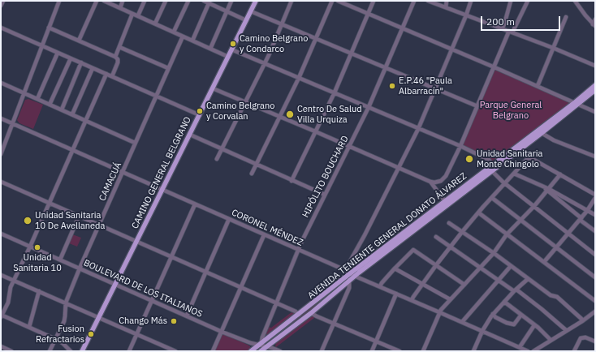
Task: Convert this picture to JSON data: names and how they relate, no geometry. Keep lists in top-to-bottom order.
{
  "streets": {
    "main road": ["CAMINO GENERAL BELGRANO", "AVENIDA TENIENTE GENERAL DONATO ÁLVAREZ"],
    "street": [
      "HIPÓLITO BOUCHARD",
      "CAMACUÁ",
      "CORONEL MÉNDEZ",
      "BOULEVARD DE LOS ITALIANOS"
    ]
  },
  "crossings": [
    ["CAMINO GENERAL BELGRANO", "CORONEL MÉNDEZ"],
    ["CAMINO GENERAL BELGRANO", "BOULEVARD DE LOS ITALIANOS"],
    ["HIPÓLITO BOUCHARD", "CORONEL MÉNDEZ"],
    ["HIPÓLITO BOUCHARD", "AVENIDA TENIENTE GENERAL DONATO ÁLVAREZ"],
    ["HIPÓLITO BOUCHARD", "BOULEVARD DE LOS ITALIANOS"],
    ["CAMACUÁ", "CORONEL MÉNDEZ"],
    ["CAMACUÁ", "BOULEVARD DE LOS ITALIANOS"],
    ["CORONEL MÉNDEZ", "AVENIDA TENIENTE GENERAL DONATO ÁLVAREZ"],
    ["AVENIDA TENIENTE GENERAL DONATO ÁLVAREZ", "BOULEVARD DE LOS ITALIANOS"]
  ],
  "parks": ["Parque General Belgrano"],
  "places": [
    "Camino Belgrano y Condarco",
    "E.P.46 \"Paula Albarracín\"",
    "Camino Belgrano y Corvalan",
    "Centro De Salud Villa Urquiza",
    "Unidad Sanitaria Monte Chingolo",
    "Unidad Sanitaria 10 De Avellaneda",
    "Unidad Sanitaria 10",
    "Chango Más",
    "Fusion Refractarios"
  ],
  "scale_bar": "200 m"
}
